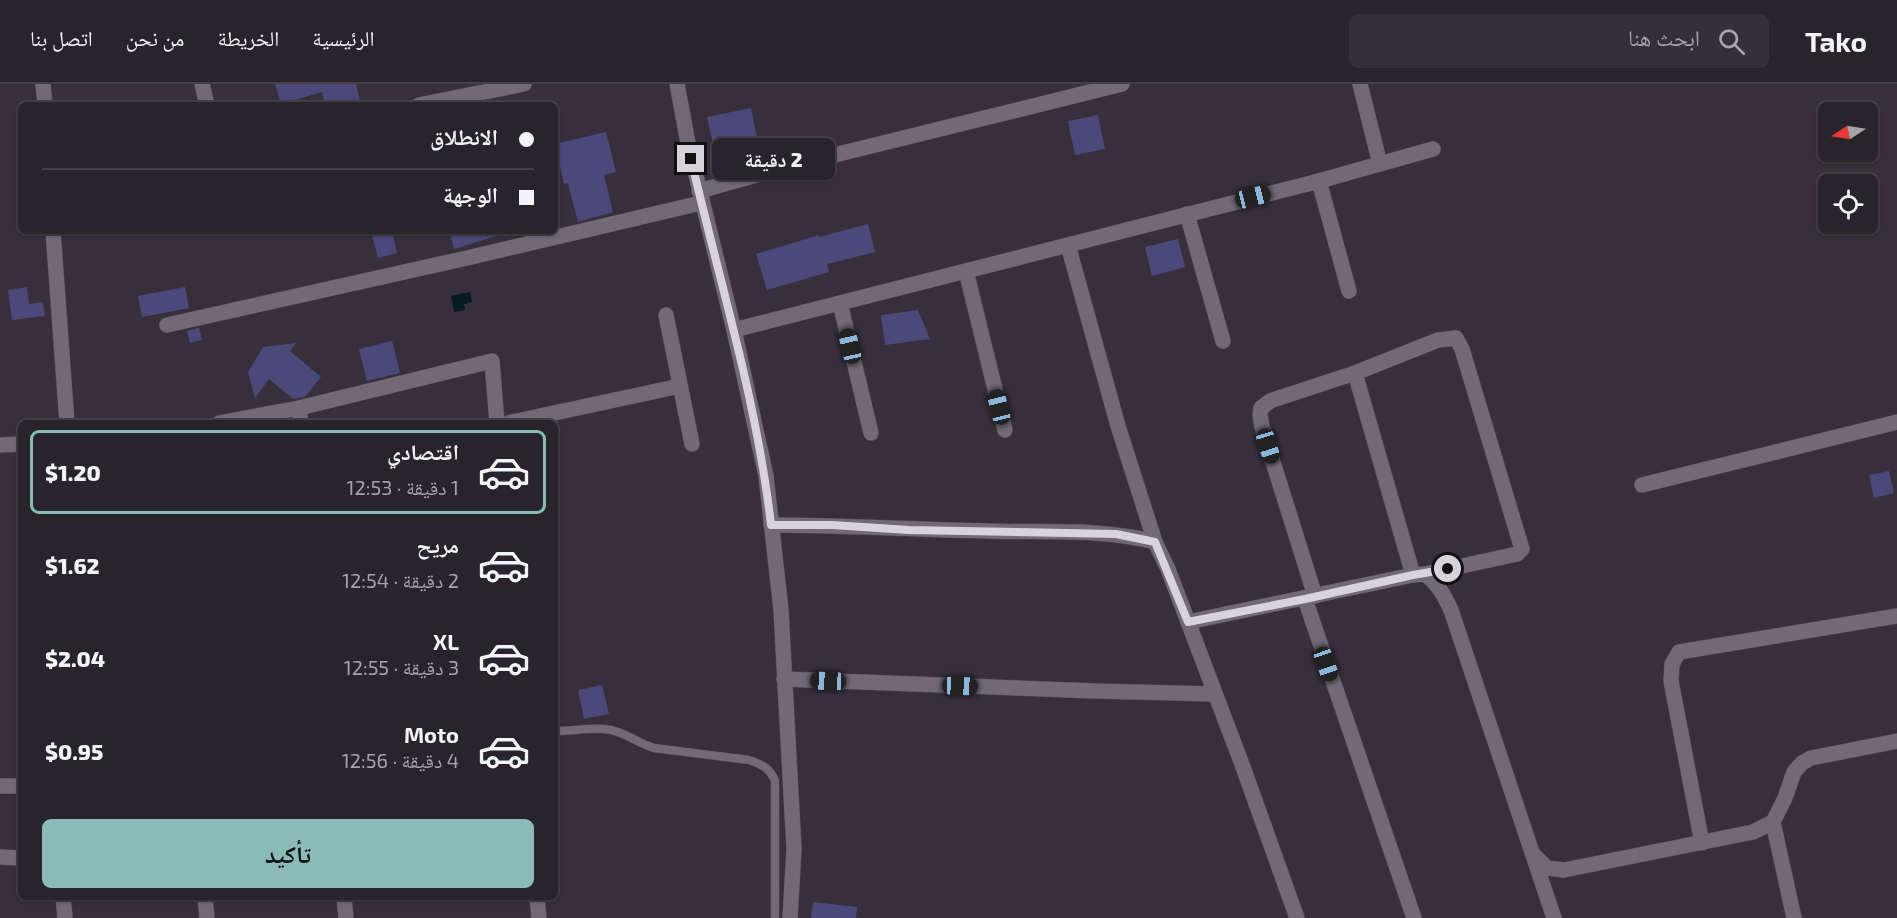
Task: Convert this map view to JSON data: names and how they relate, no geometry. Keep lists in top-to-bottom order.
{
  "north": "left",
  "page": {
    "header": "Tako",
    "search": "ابحث هنا",
    "nav": [
      "الرئيسية",
      "الخريطة",
      "من نحن",
      "اتصل بنا"
    ],
    "banner": ["الانطلاق", "الوجهة"],
    "bubble": "2 دقيقة",
    "list": [
      {
        "name": "اقتصادي",
        "note": "1 دقيقة · 12:53",
        "value": "$1.20"
      },
      {
        "name": "مريح",
        "note": "2 دقيقة · 12:54",
        "value": "$1.62"
      },
      {
        "name": "XL",
        "note": "3 دقيقة · 12:55",
        "value": "$2.04"
      },
      {
        "name": "Moto",
        "note": "4 دقيقة · 12:56",
        "value": "$0.95"
      }
    ],
    "buttons": "تأكيد"
  }
}
